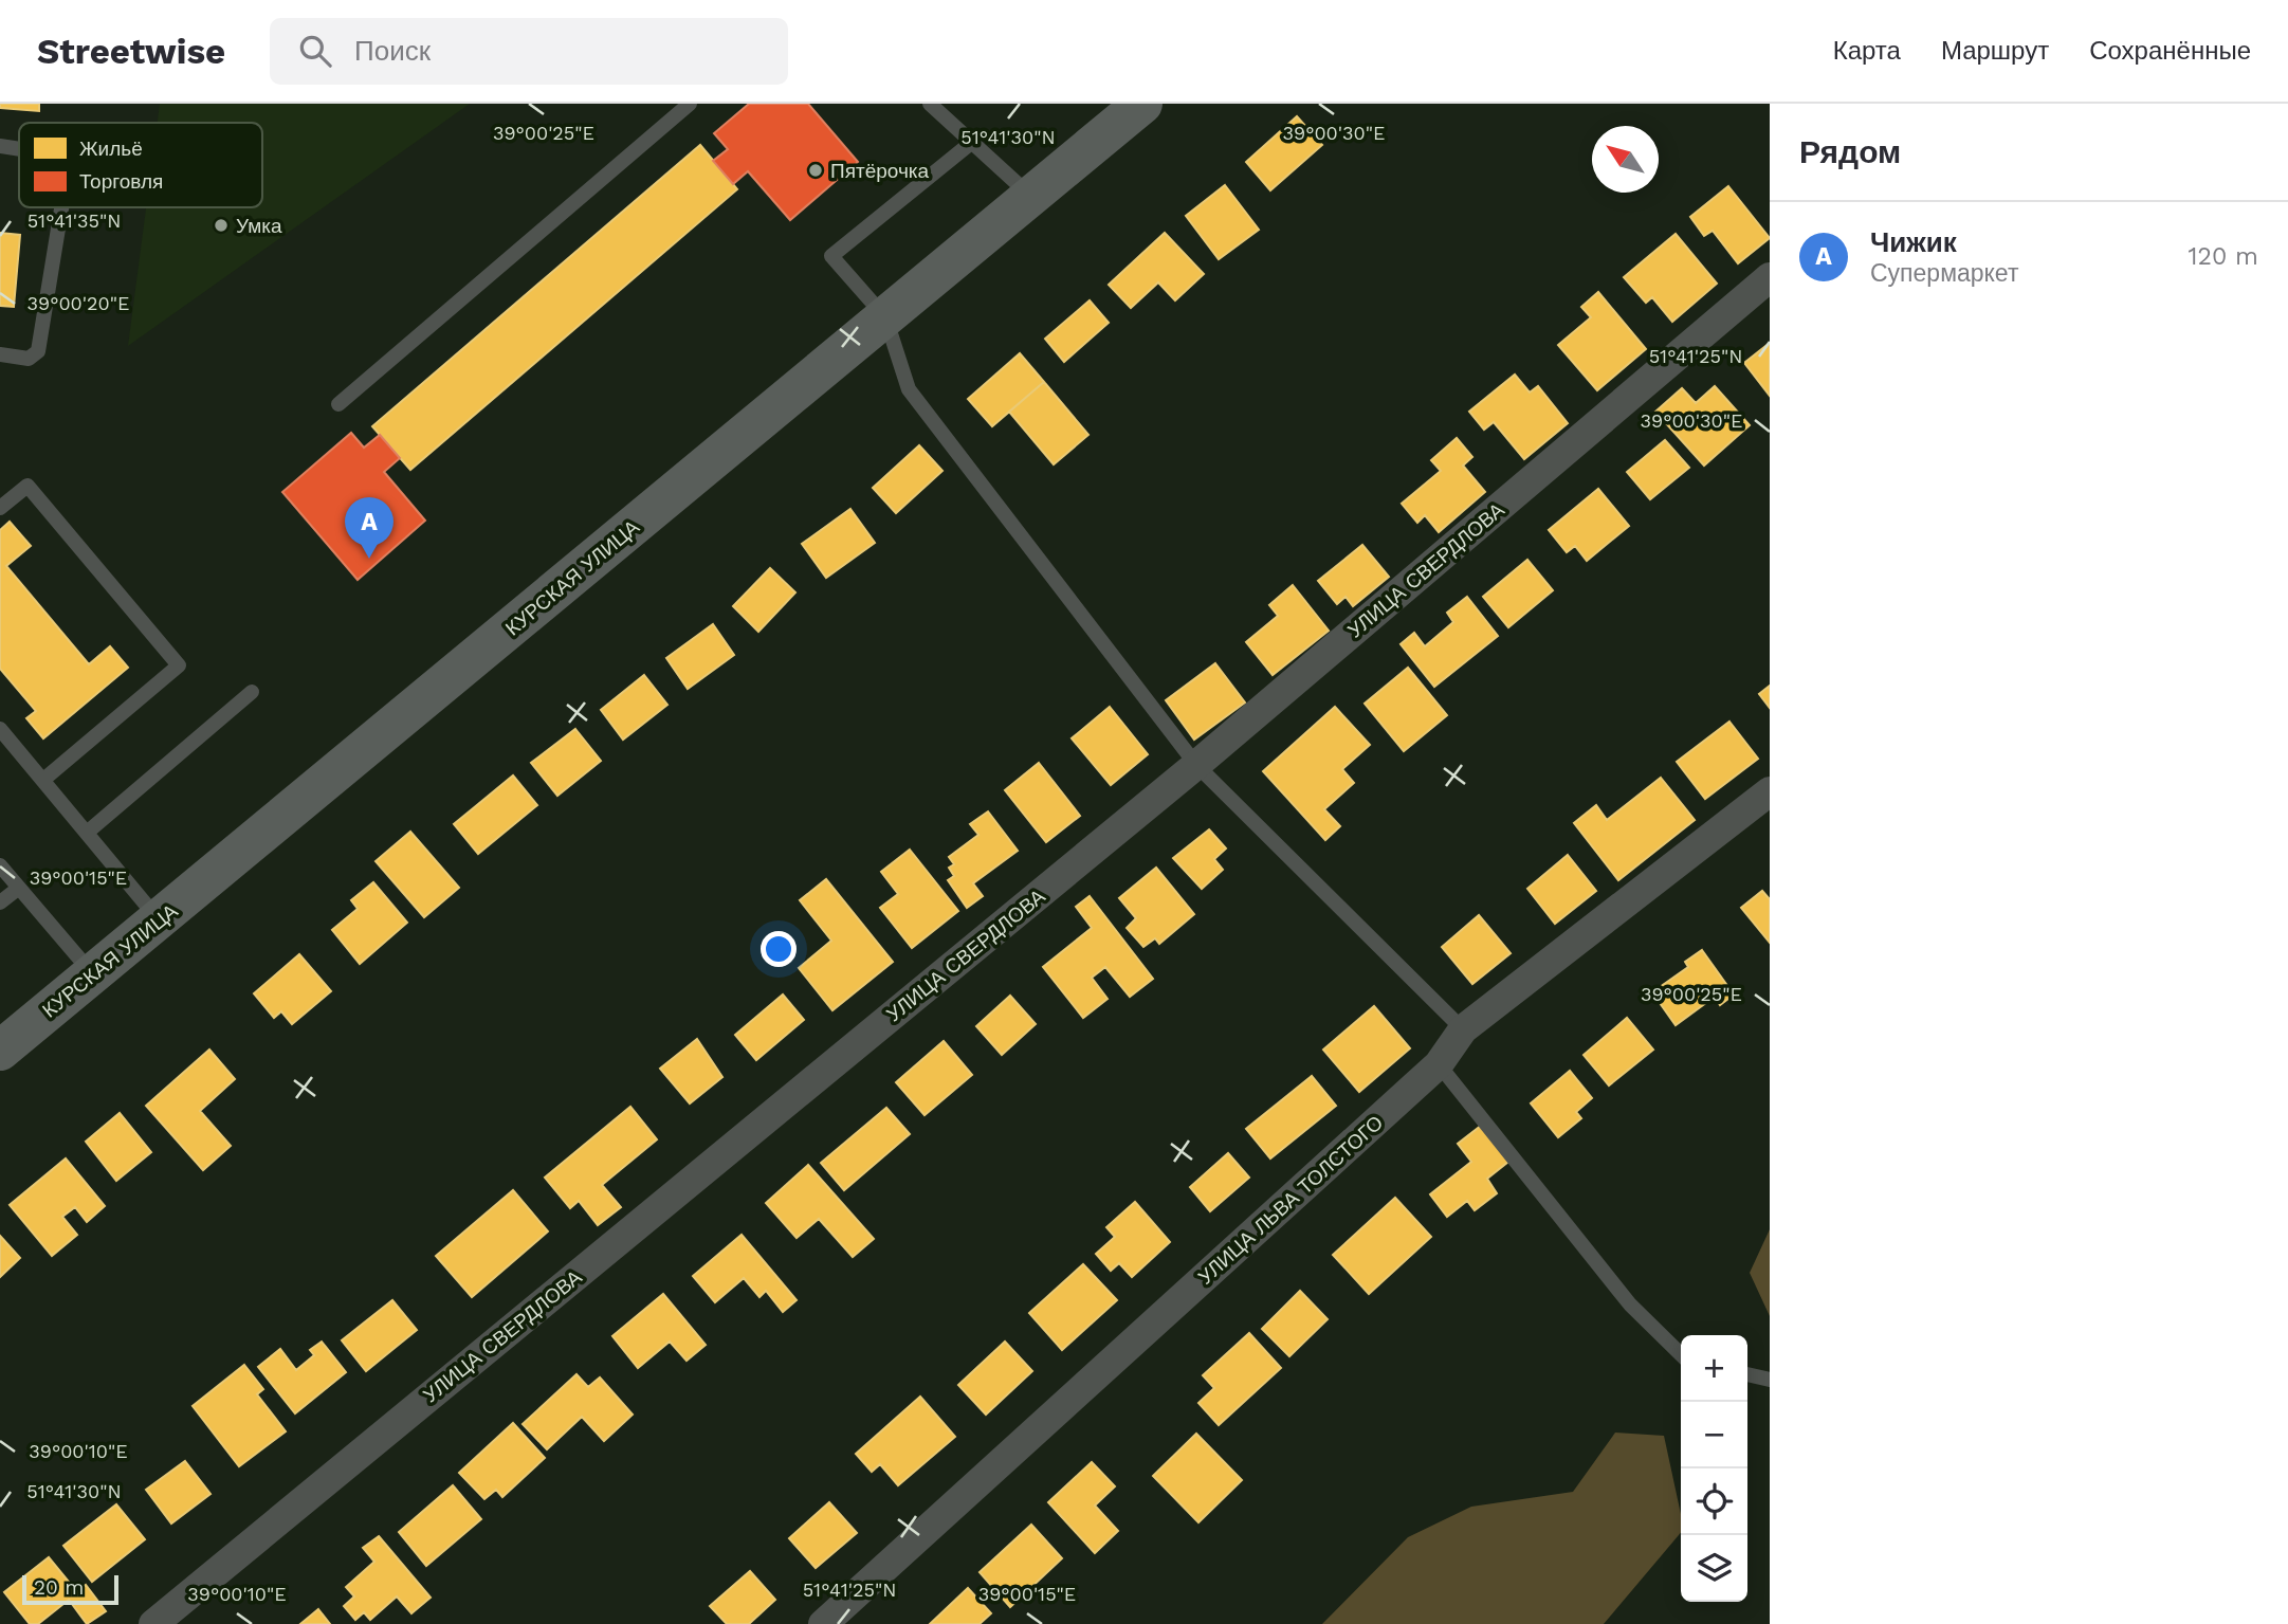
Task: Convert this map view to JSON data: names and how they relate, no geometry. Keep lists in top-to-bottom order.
{
  "streets": {
    "street": ["УЛИЦА СВЕРДЛОВА", "КУРСКАЯ УЛИЦА", "УЛИЦА ЛЬВА ТОЛСТОГО"]
  },
  "places": ["Пятёрочка", "Умка"],
  "legend": ["Жильё", "Торговля"],
  "scale_bar": "20 m",
  "north": "top left",
  "page": {
    "header": "Streetwise",
    "search": "Поиск",
    "nav": ["Карта", "Маршрут", "Сохранённые"],
    "heading": "Рядом",
    "list": [
      {
        "mark": "A",
        "name": "Чижик",
        "note": "Супермаркет",
        "value": "120 m"
      }
    ],
    "pins": "A",
    "map_buttons": ["+", "−"],
    "scale": "20 m"
  },
  "coordinates": [
    "39°00'25\"E",
    "39°00'30\"E",
    "51°41'30\"N",
    "51°41'35\"N",
    "39°00'20\"E",
    "51°41'25\"N",
    "39°00'15\"E",
    "39°00'10\"E"
  ]
}
